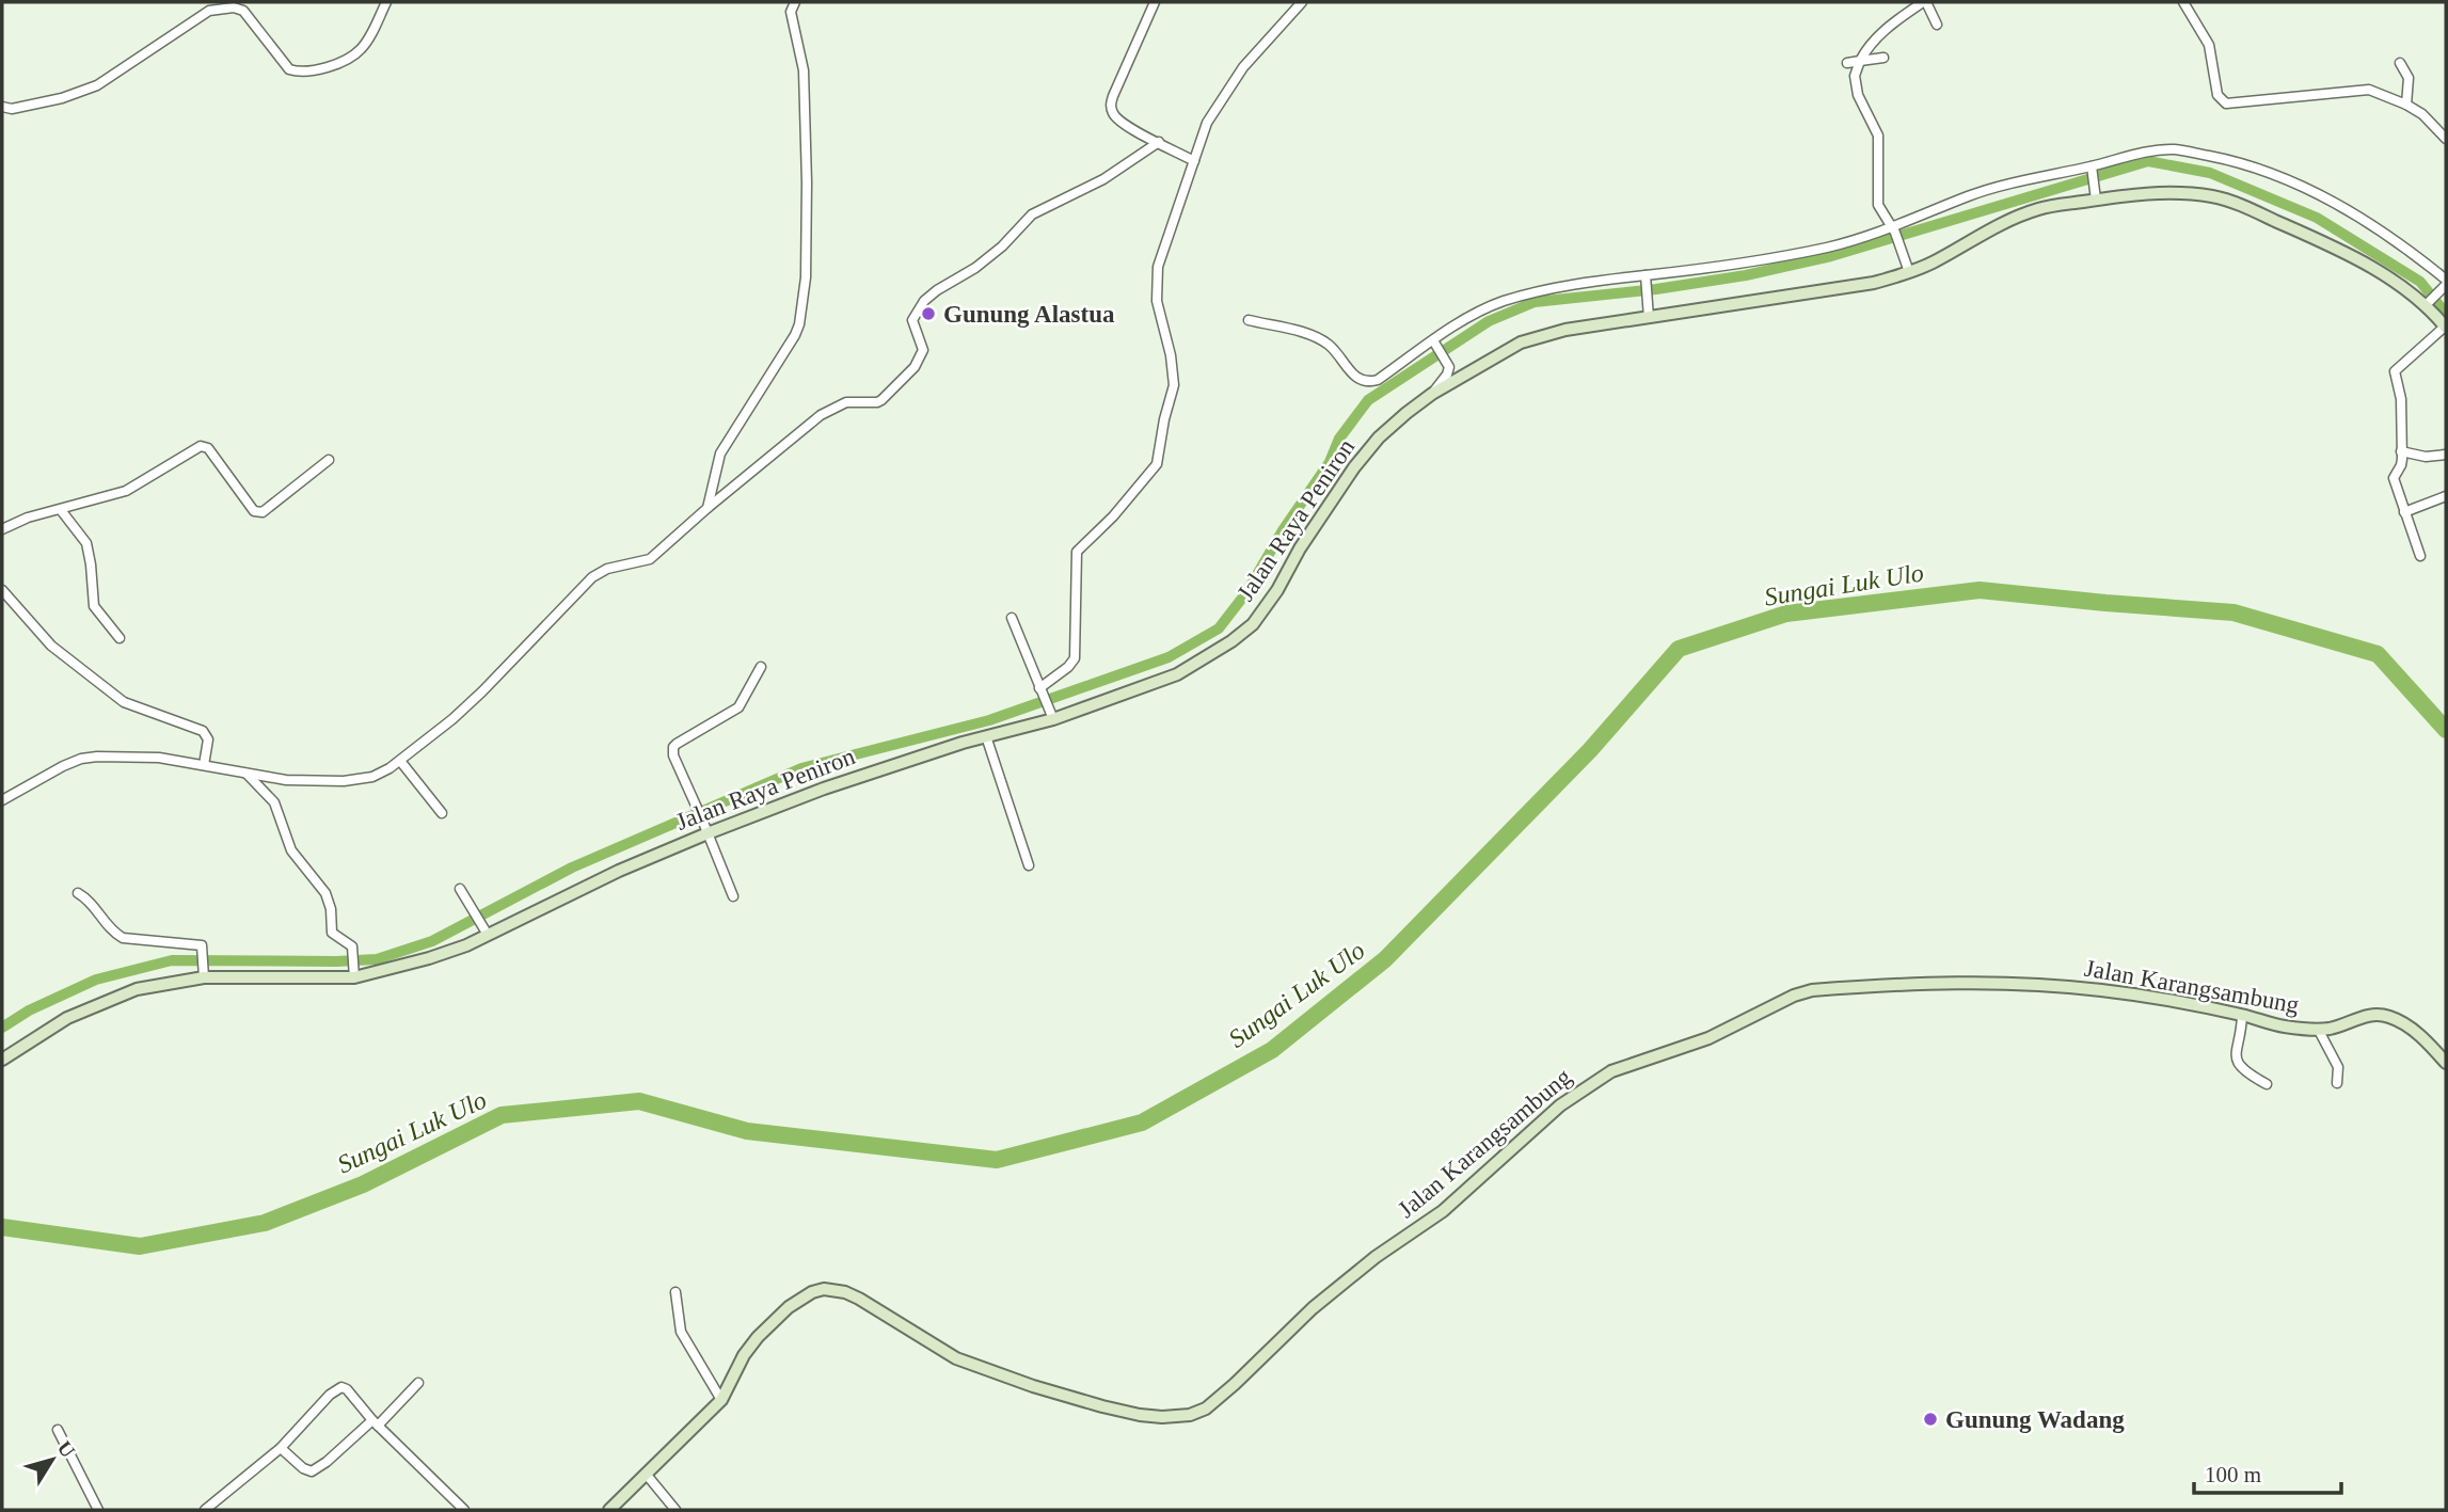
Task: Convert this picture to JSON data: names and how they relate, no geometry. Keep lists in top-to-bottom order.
{
  "streets": {
    "main road": ["Jalan Raya Peniron", "Jalan Karangsambung"]
  },
  "water": ["Sungai Luk Ulo"],
  "places": ["Gunung Alastua", "Gunung Wadang"],
  "scale_bar": "100 m",
  "north": "top right"
}
